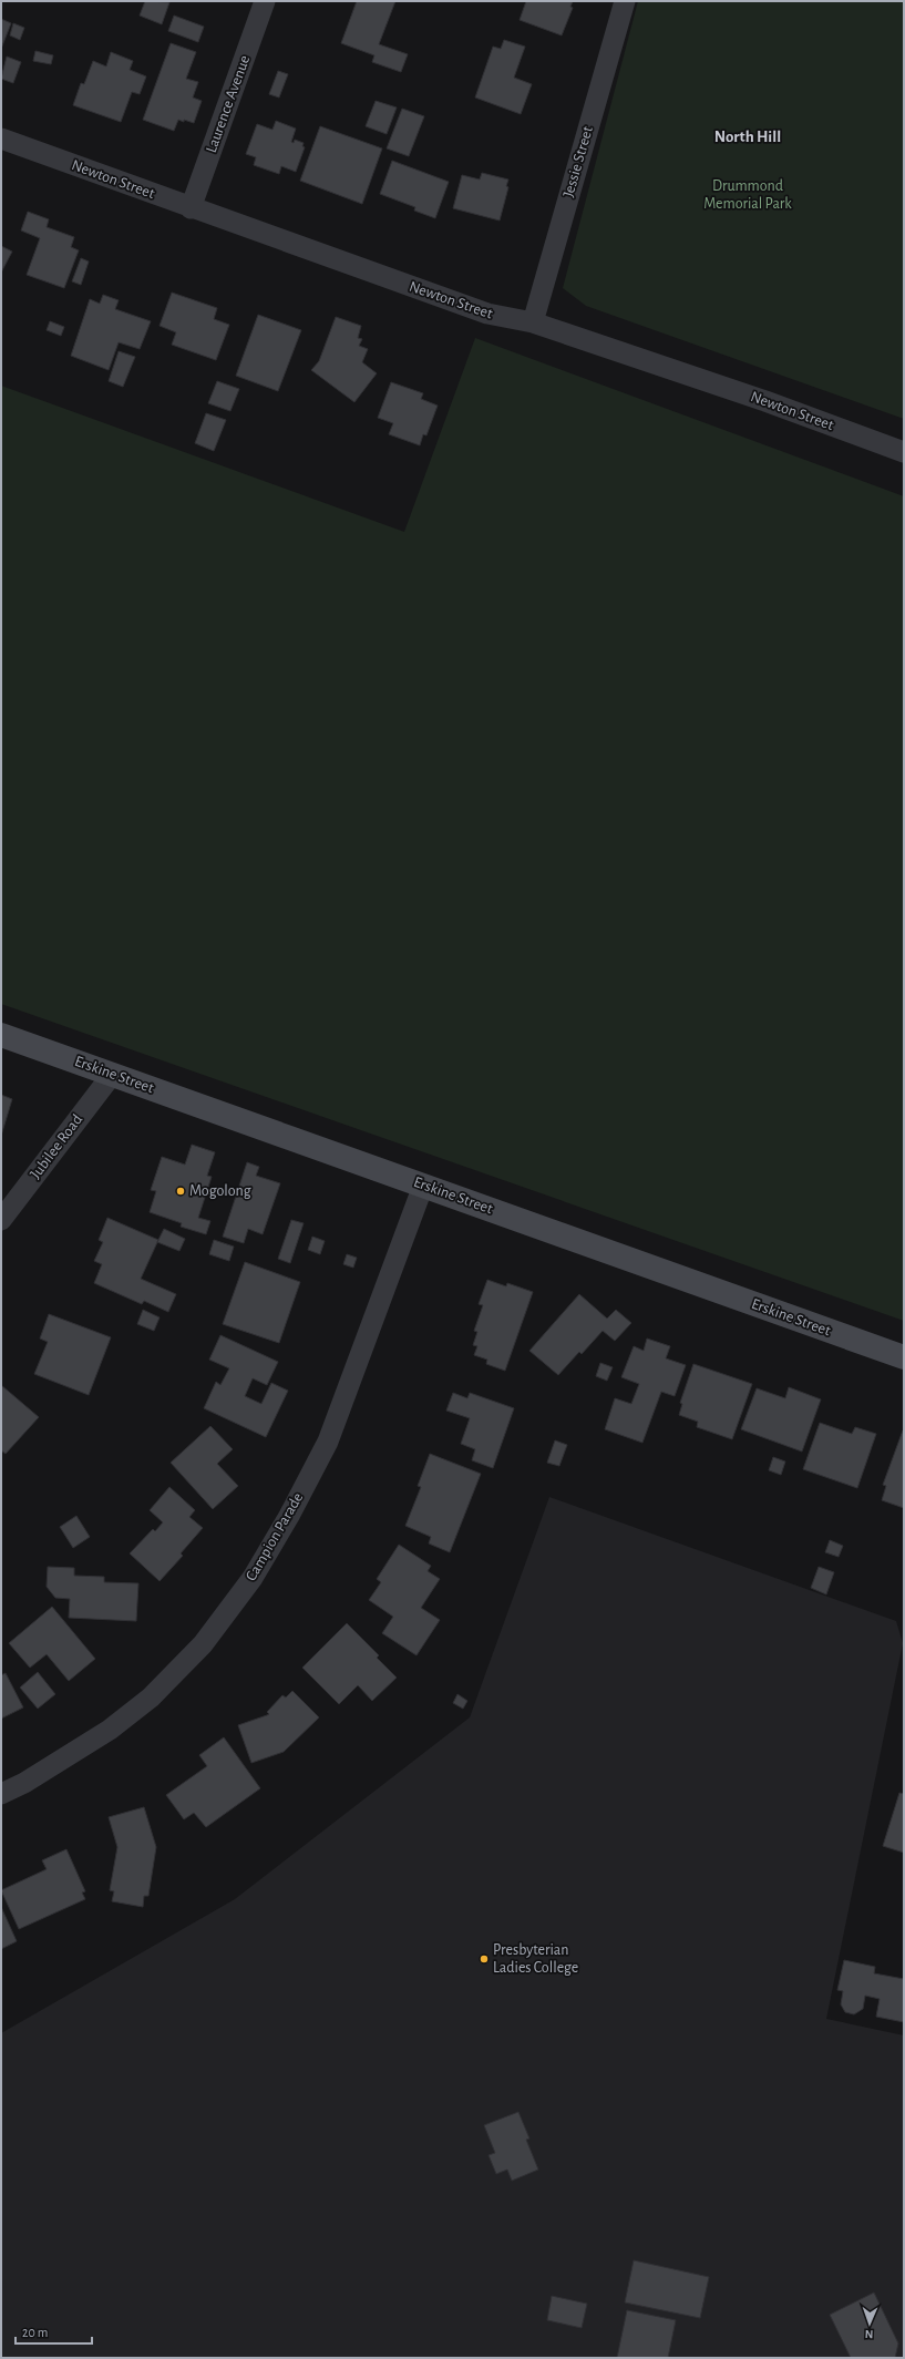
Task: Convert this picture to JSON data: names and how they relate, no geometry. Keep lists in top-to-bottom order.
{
  "streets": {
    "street": [
      "Laurence Avenue",
      "Jessie Street",
      "Newton Street",
      "Erskine Street",
      "Jubilee Road",
      "Campion Parade"
    ]
  },
  "crossings": [
    ["Laurence Avenue", "Newton Street"],
    ["Jessie Street", "Newton Street"],
    ["Erskine Street", "Jubilee Road"],
    ["Erskine Street", "Campion Parade"]
  ],
  "districts": ["North Hill"],
  "parks": ["Drummond Memorial Park"],
  "places": ["Mogolong", "Presbyterian Ladies College"],
  "scale_bar": "20 m",
  "north": "bottom"
}
